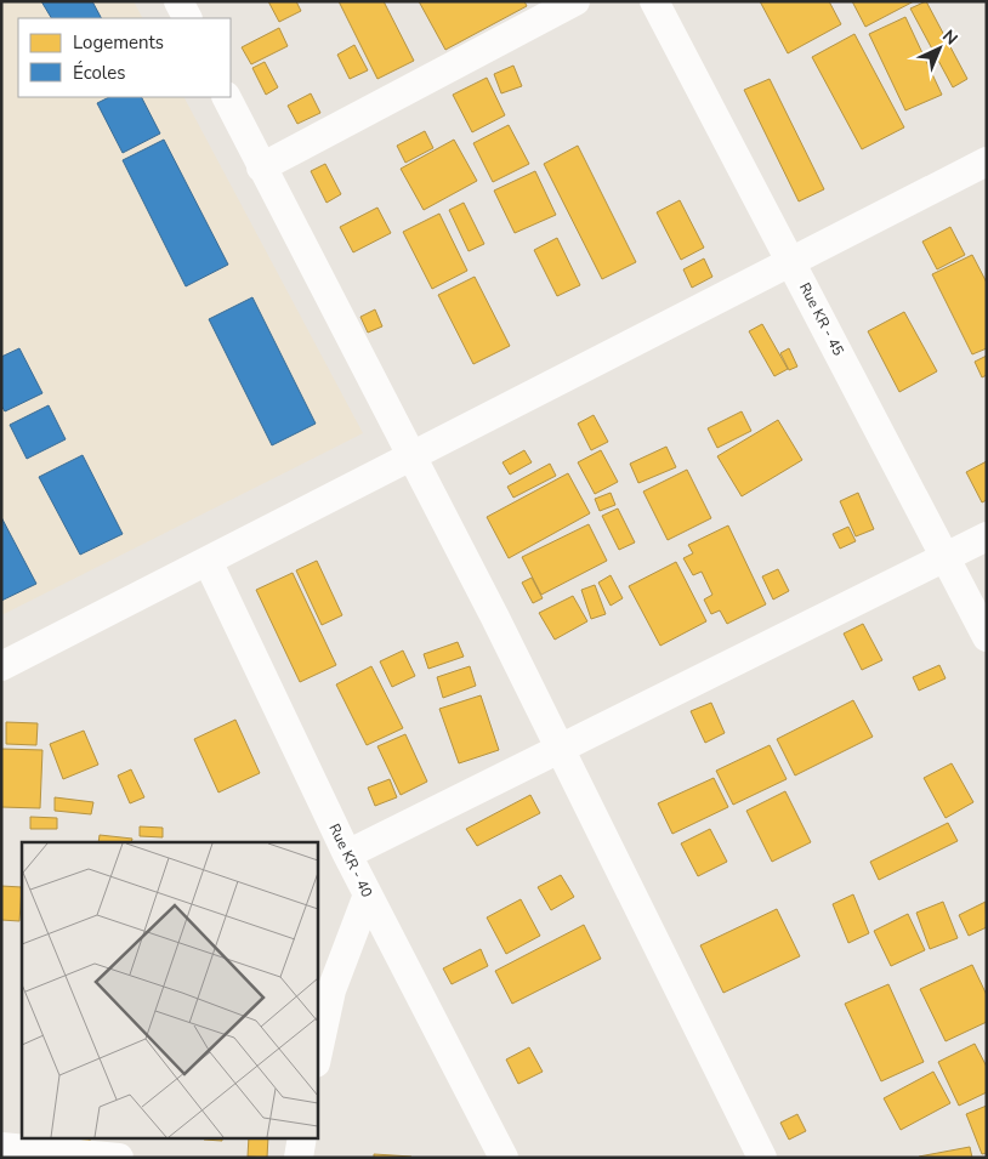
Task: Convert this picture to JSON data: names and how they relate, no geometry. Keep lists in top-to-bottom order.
{
  "streets": {
    "street": ["Rue KR - 45", "Rue KR - 40"]
  },
  "legend": ["Logements", "Écoles"],
  "north": "top right"
}
